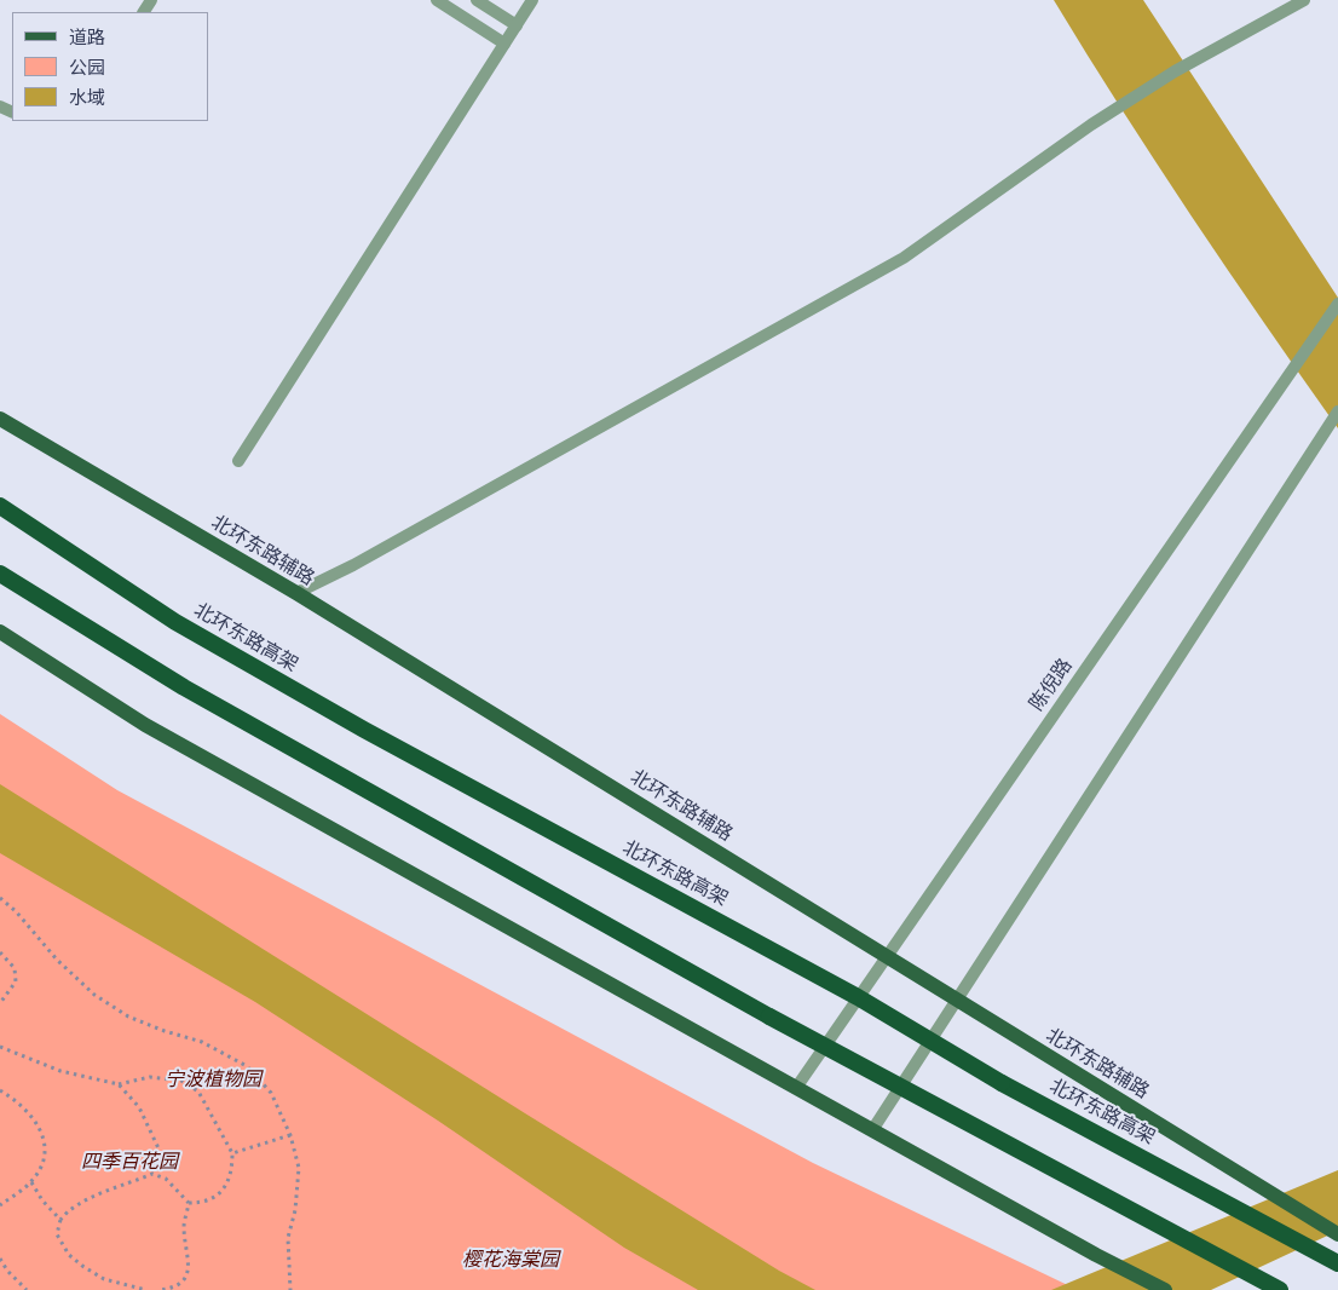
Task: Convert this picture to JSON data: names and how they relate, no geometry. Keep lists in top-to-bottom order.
{
  "streets": {
    "highway": ["北环东路高架"],
    "main road": ["北环东路辅路"],
    "street": ["陈倪路"]
  },
  "crossings": [
    ["北环东路辅路", "陈倪路"]
  ],
  "parks": ["宁波植物园", "四季百花园", "樱花海棠园"],
  "legend": ["道路", "公园", "水域"]
}
